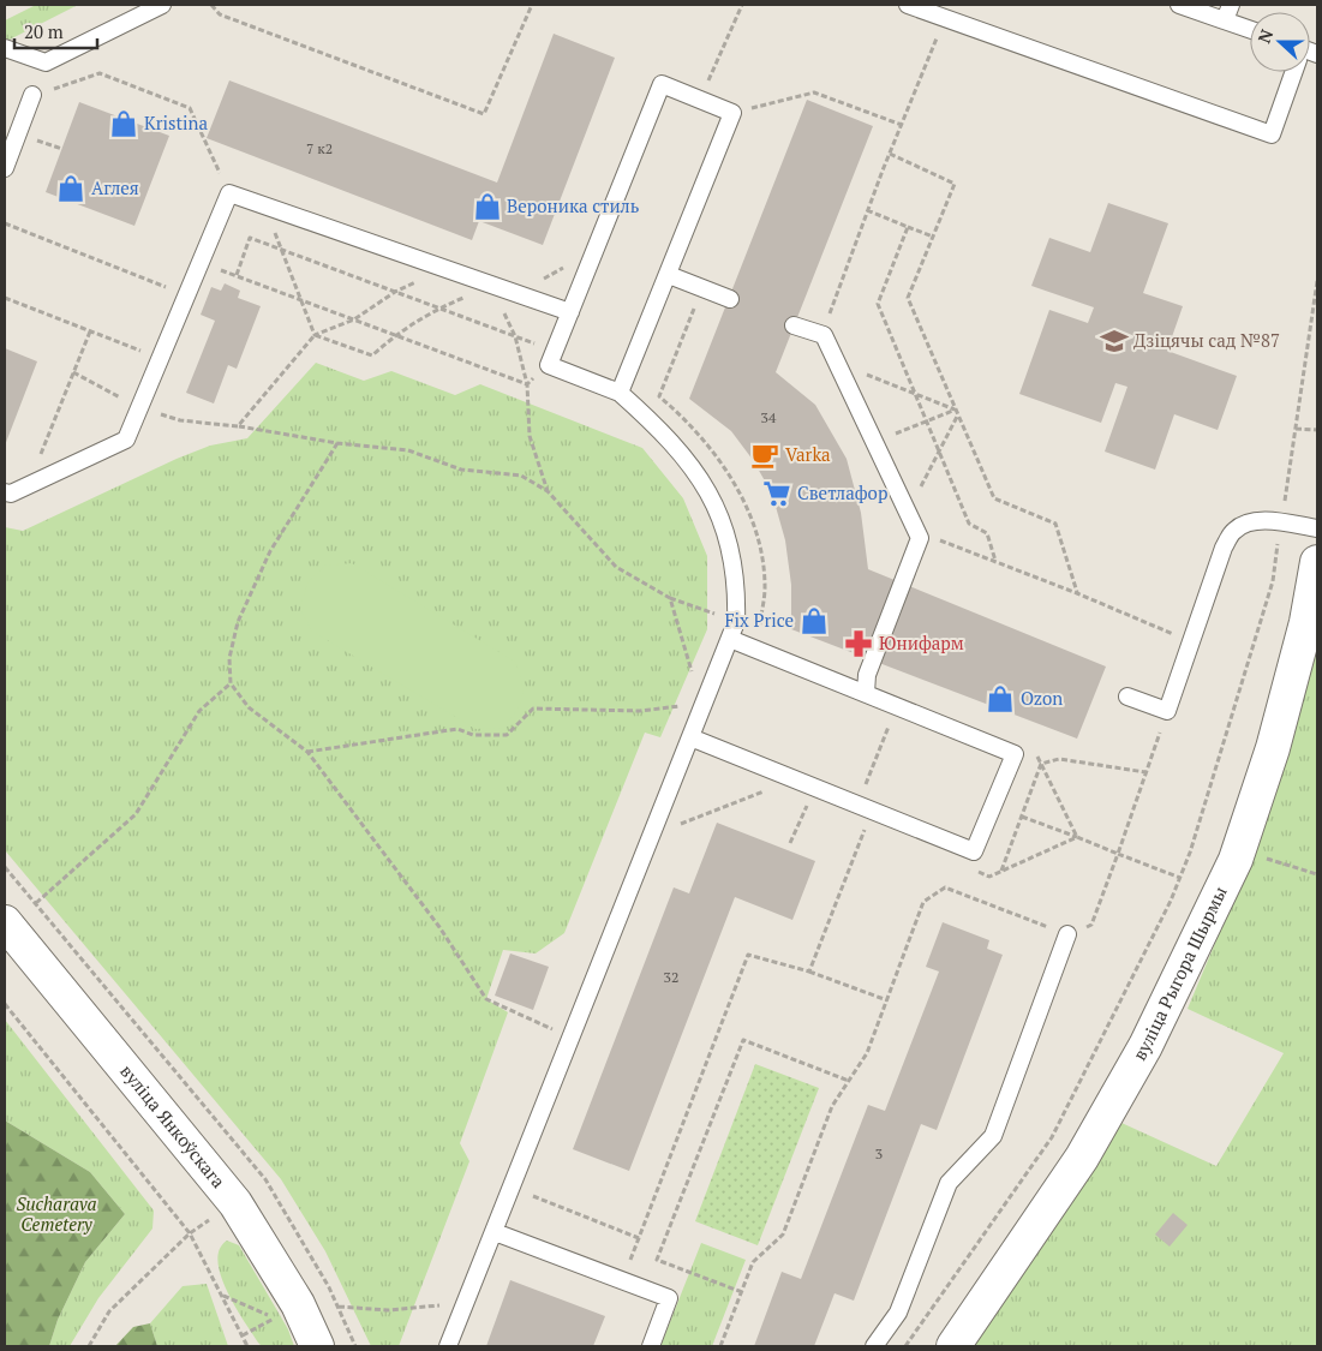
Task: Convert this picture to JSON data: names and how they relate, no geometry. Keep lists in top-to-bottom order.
{
  "streets": {
    "street": ["вуліца Рыгора Шырмы", "вуліца Янкоўскага"]
  },
  "parks": ["Sucharava Cemetery"],
  "places": {
    "shop": [
      "Kristina",
      "Аглея",
      "Вероника стиль",
      "Fix Price",
      "Ozon"
    ],
    "school or university": ["Дзіцячы сад №87"],
    "cafe": ["Varka"],
    "supermarket": ["Светлафор"],
    "pharmacy": ["Юнифарм"]
  },
  "house_numbers": [
    "7 к2",
    "34",
    "32",
    "3"
  ],
  "scale_bar": "20 m",
  "north": "left"
}
